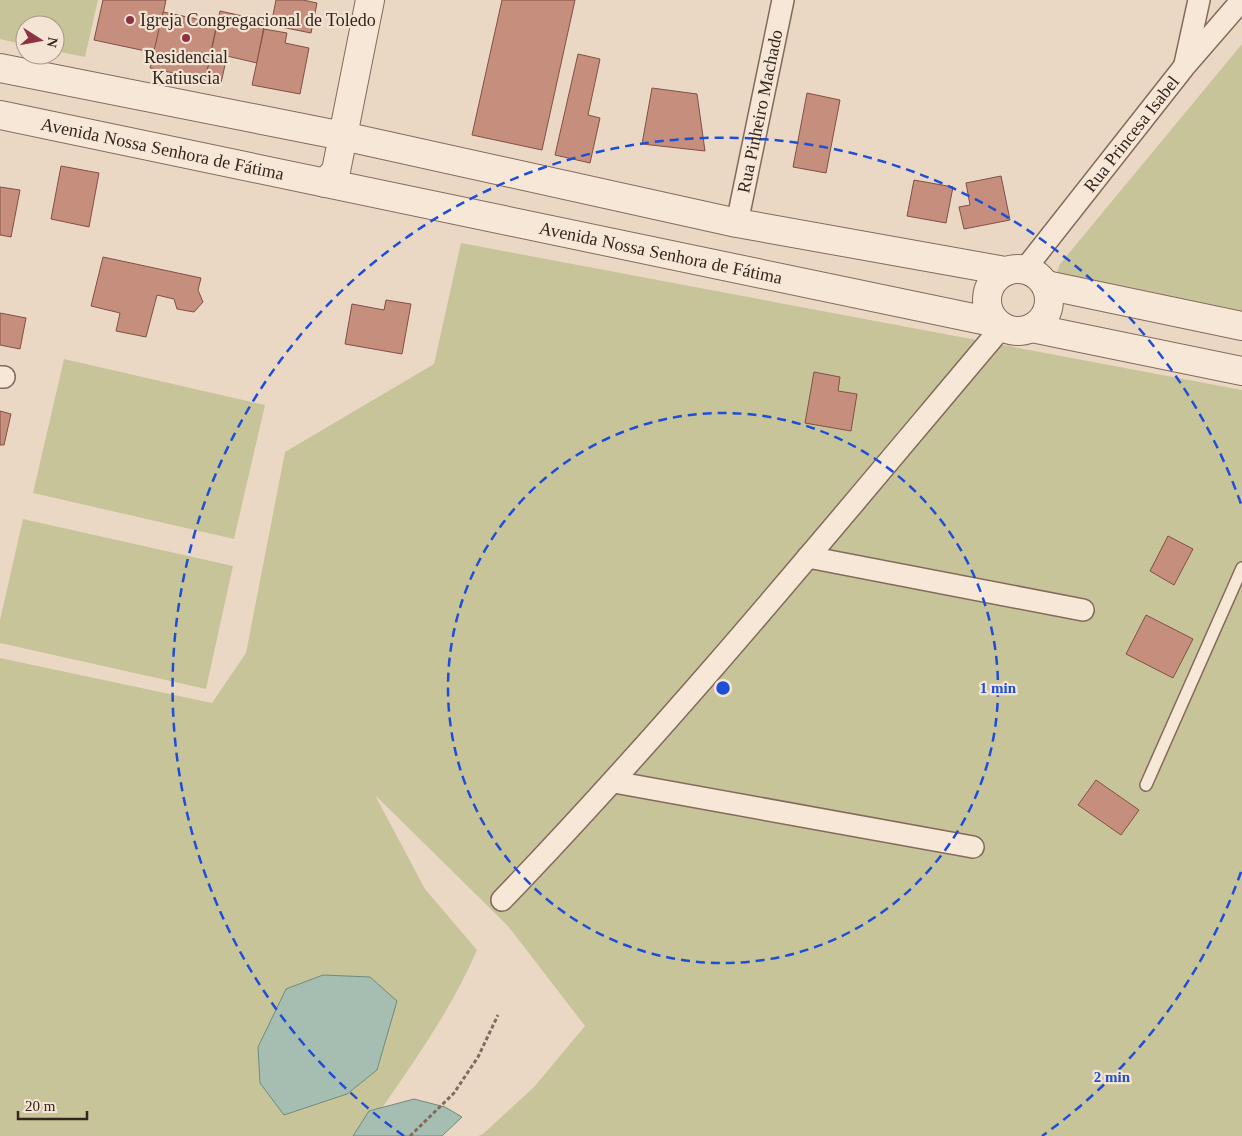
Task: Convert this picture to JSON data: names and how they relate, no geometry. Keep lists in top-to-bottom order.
{
  "streets": {
    "street": ["Rua Pinheiro Machado", "Rua Princesa Isabel", "Avenida Nossa Senhora de Fátima"]
  },
  "crossings": [
    ["Rua Princesa Isabel", "Avenida Nossa Senhora de Fátima"]
  ],
  "places": ["Igreja Congregacional de Toledo", "Residencial Katiuscia"],
  "scale_bar": "20 m",
  "north": "right",
  "rings": ["1 min", "2 min"]
}
